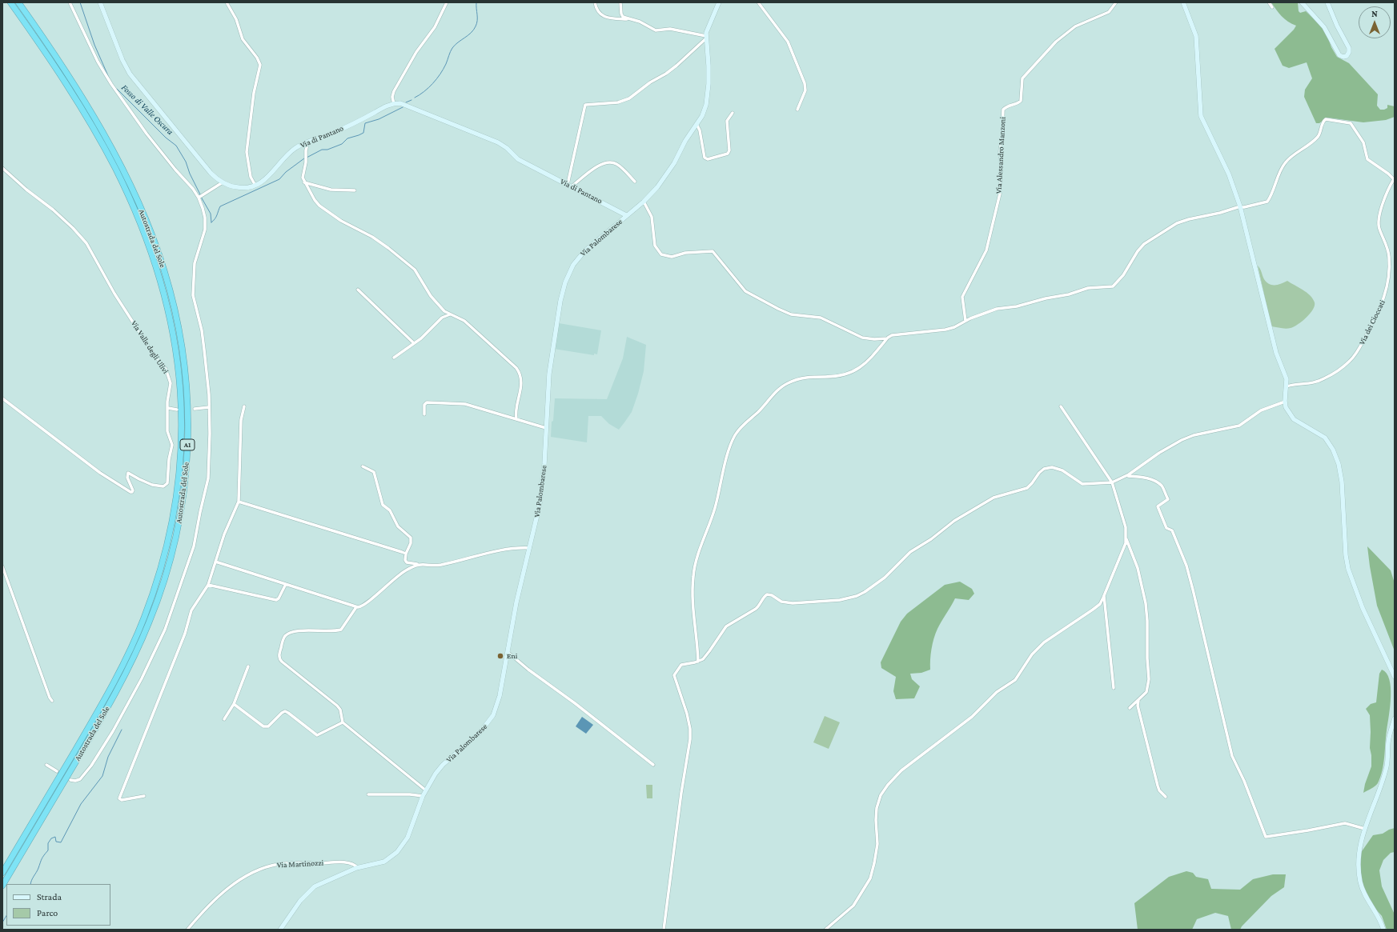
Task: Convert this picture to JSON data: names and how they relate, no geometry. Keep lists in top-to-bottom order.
{
  "streets": {
    "highway": ["Autostrada del Sole", "A1"],
    "street": [
      "Via di Pantano",
      "Via Alessandro Manzoni",
      "Via Palombarese",
      "Via dei Cioccati",
      "Via Valle degli Ulivi",
      "Via Martinozzi"
    ]
  },
  "crossings": [
    ["Via di Pantano", "Via Palombarese"],
    ["Via Palombarese", "Via Martinozzi"]
  ],
  "water": ["Fosso di Valle Oscura"],
  "places": ["Eni"],
  "legend": ["Strada", "Parco"],
  "north": "top"
}
